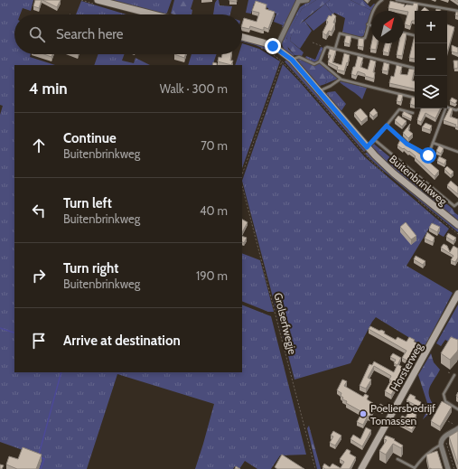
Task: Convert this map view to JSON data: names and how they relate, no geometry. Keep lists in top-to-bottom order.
{
  "streets": {
    "main road": ["Buitenbrinkweg", "Horsterweg"],
    "path": ["Grolserfwegje"]
  },
  "places": ["Poeliersbedrijf Tomassen"],
  "north": "top right",
  "page": {
    "map_buttons": ["+", "−"],
    "search": "Search here",
    "heading": ["4 min", "Walk · 300 m"],
    "list": [
      ["Continue", "Buitenbrinkweg", "70 m"],
      ["Turn left", "Buitenbrinkweg", "40 m"],
      ["Turn right", "Buitenbrinkweg", "190 m"],
      "Arrive at destination"
    ]
  }
}
